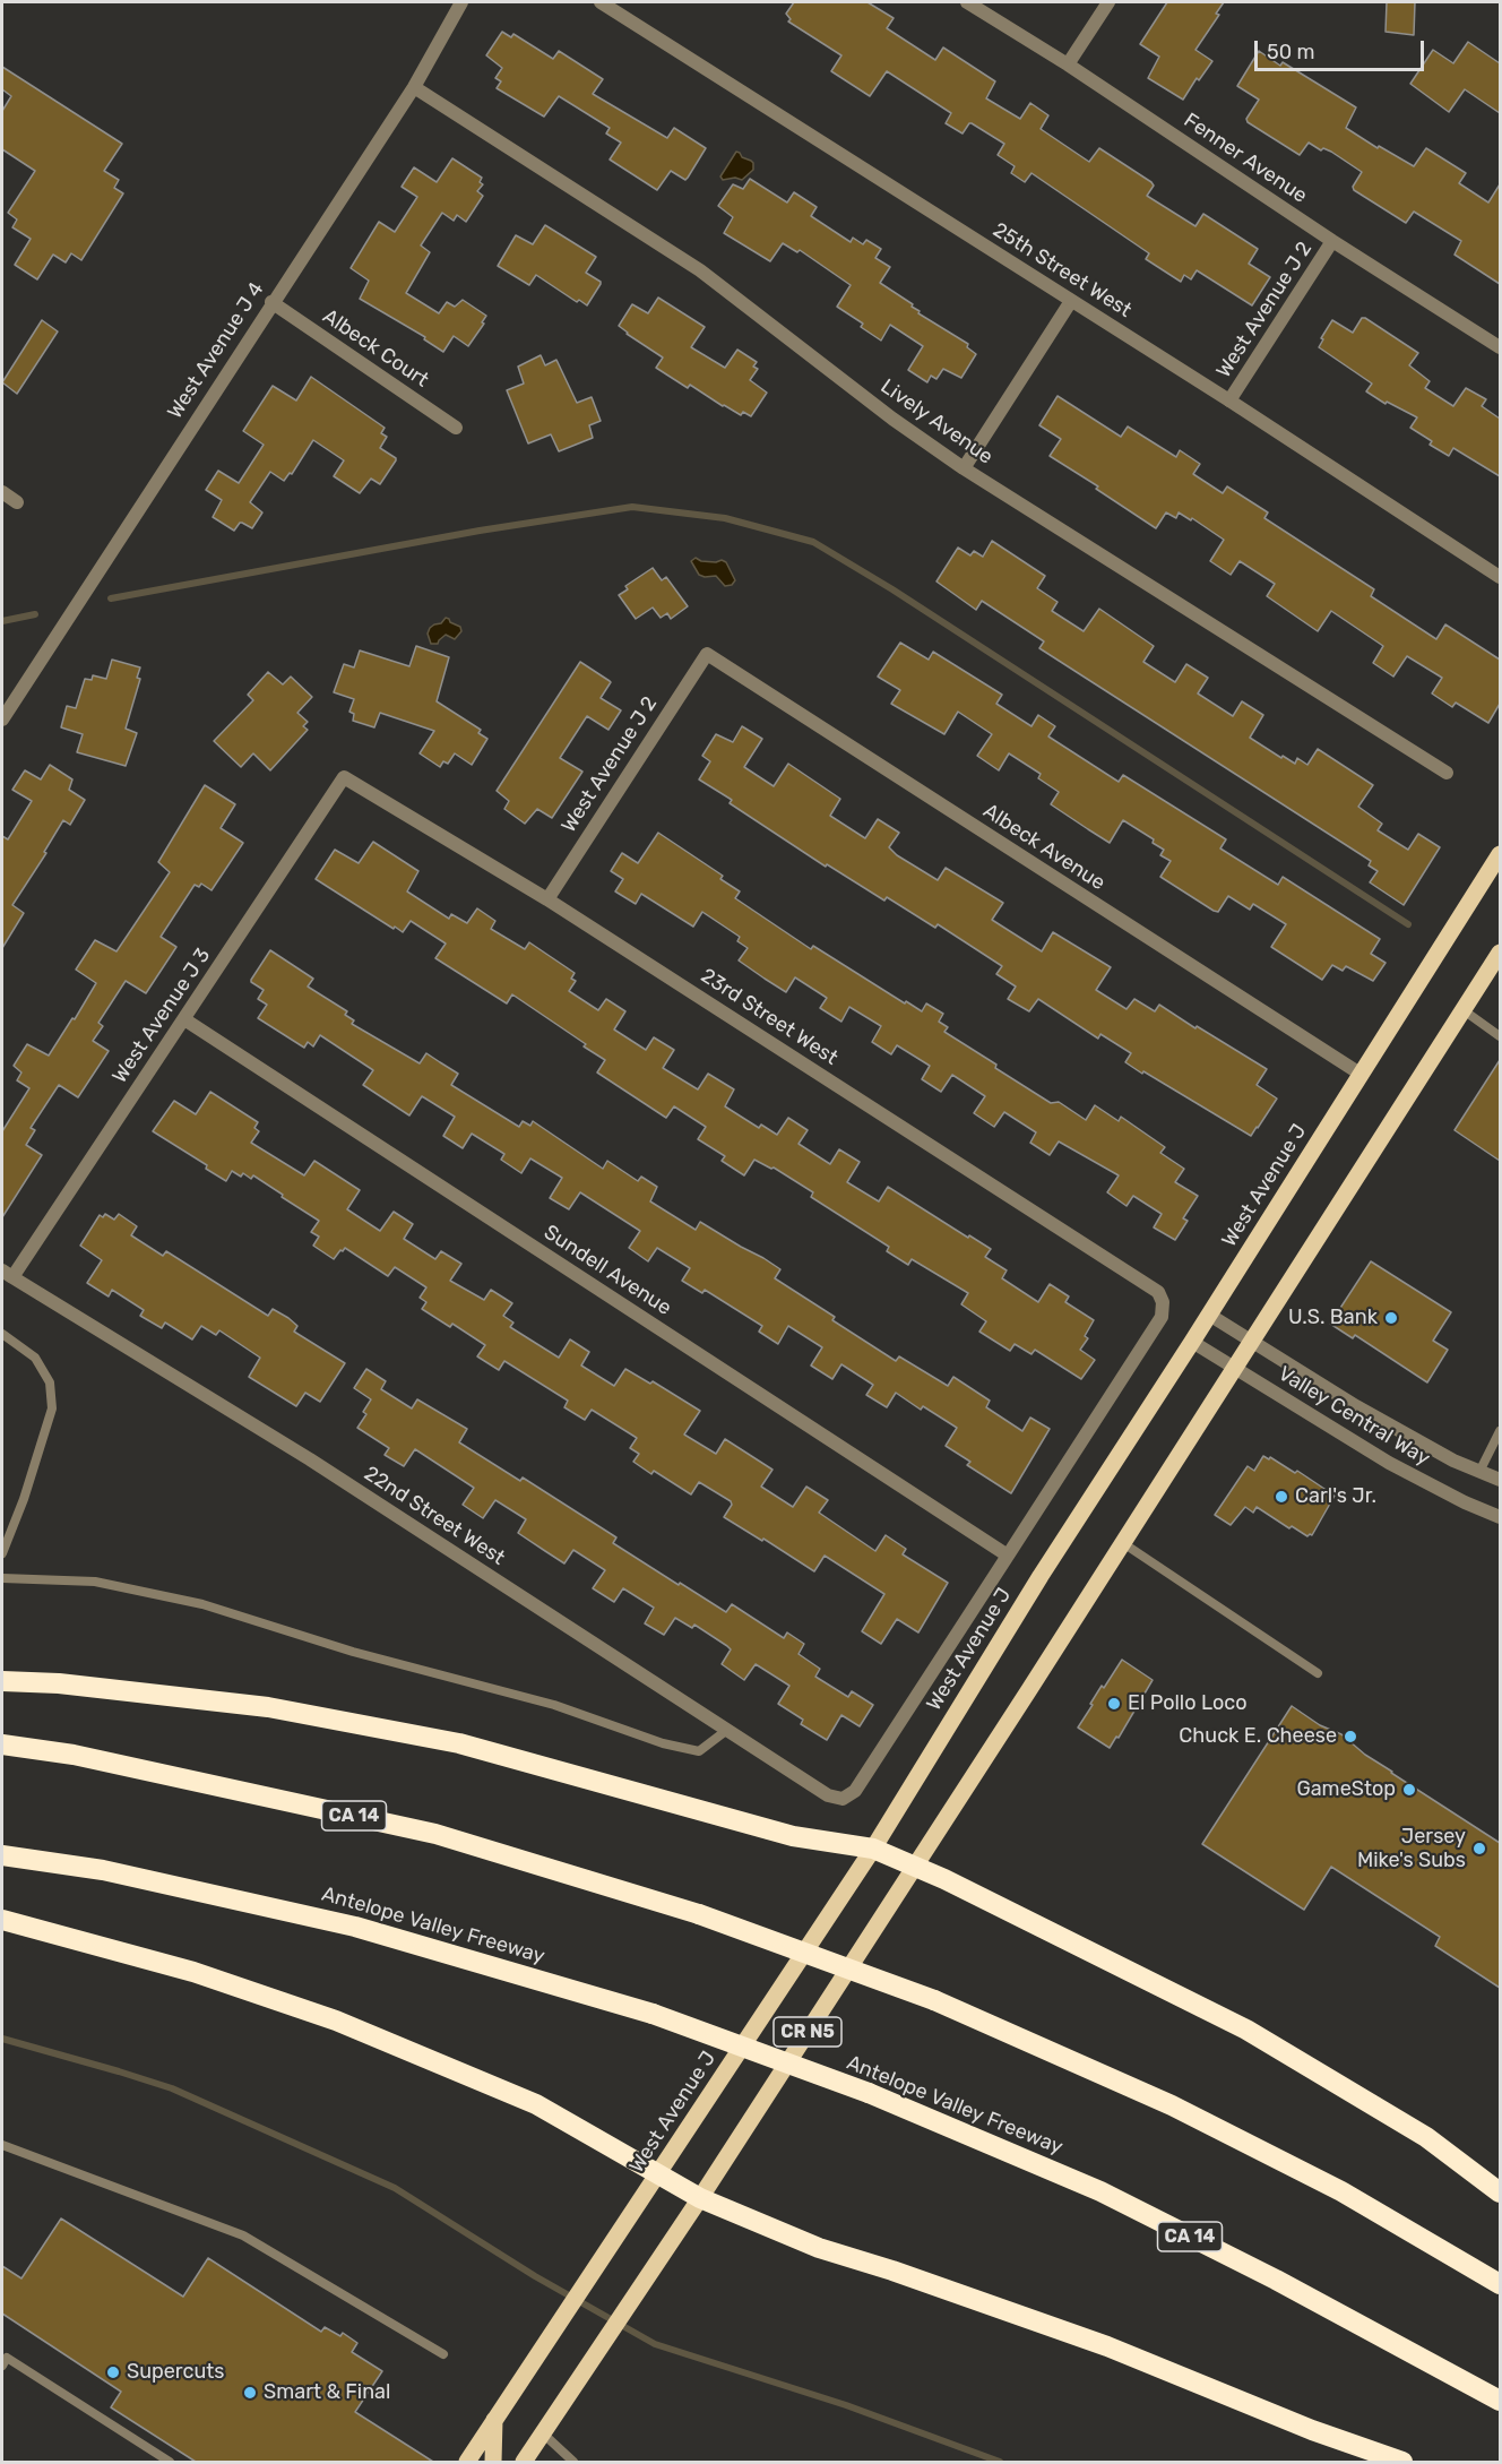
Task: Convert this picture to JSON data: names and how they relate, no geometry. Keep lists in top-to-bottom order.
{
  "streets": {
    "highway": ["CA 14", "Antelope Valley Freeway"],
    "main road": ["West Avenue J", "CR N5"],
    "street": [
      "Fenner Avenue",
      "25th Street West",
      "West Avenue J 2",
      "Albeck Court",
      "West Avenue J 4",
      "Lively Avenue",
      "Albeck Avenue",
      "West Avenue J 3",
      "23rd Street West",
      "Sundell Avenue",
      "Valley Central Way",
      "22nd Street West"
    ]
  },
  "crossings": [
    ["Fenner Avenue", "West Avenue J 2"],
    ["25th Street West", "West Avenue J 2"],
    ["West Avenue J 2", "Albeck Avenue"],
    ["West Avenue J 2", "23rd Street West"],
    ["Albeck Court", "West Avenue J 4"],
    ["West Avenue J 4", "Lively Avenue"],
    ["Albeck Avenue", "West Avenue J"],
    ["West Avenue J 3", "23rd Street West"],
    ["West Avenue J 3", "Sundell Avenue"],
    ["West Avenue J 3", "22nd Street West"],
    ["23rd Street West", "West Avenue J"],
    ["West Avenue J", "Sundell Avenue"],
    ["West Avenue J", "Valley Central Way"],
    ["West Avenue J", "22nd Street West"]
  ],
  "places": [
    "U.S. Bank",
    "Carl's Jr.",
    "El Pollo Loco",
    "Chuck E. Cheese",
    "GameStop",
    "Jersey Mike's Subs",
    "Supercuts",
    "Smart & Final"
  ],
  "scale_bar": "50 m"
}
